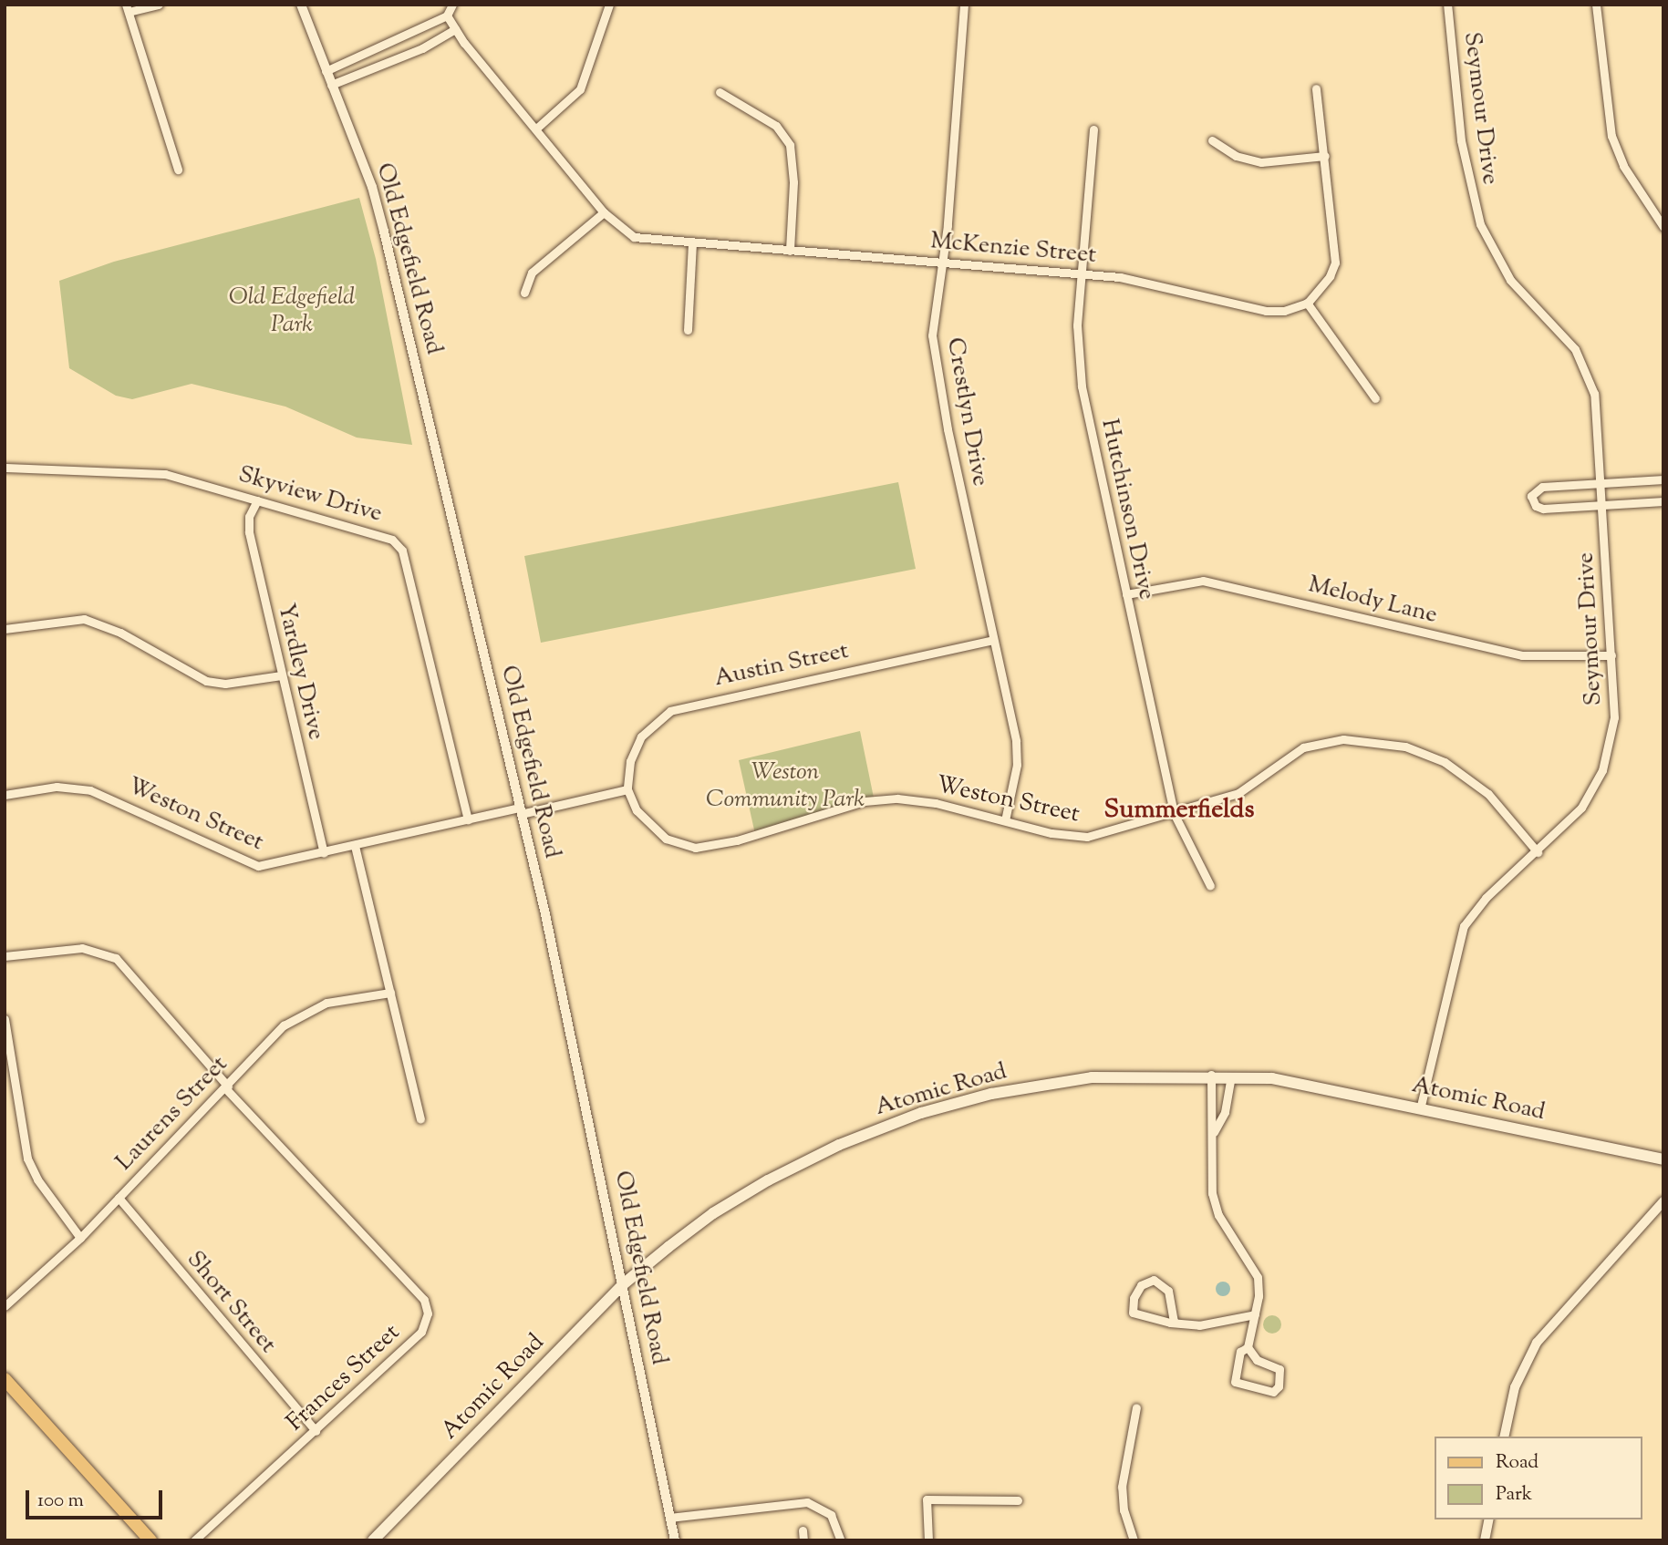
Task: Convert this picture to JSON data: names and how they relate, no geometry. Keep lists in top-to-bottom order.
{
  "streets": {
    "main road": ["Atomic Road"],
    "street": [
      "Seymour Drive",
      "McKenzie Street",
      "Old Edgefield Road",
      "Crestlyn Drive",
      "Skyview Drive",
      "Hutchinson Drive",
      "Melody Lane",
      "Austin Street",
      "Yardley Drive",
      "Weston Street",
      "Laurens Street",
      "Short Street",
      "Frances Street"
    ]
  },
  "crossings": [
    ["Seymour Drive", "Melody Lane"],
    ["Seymour Drive", "Weston Street"],
    ["Seymour Drive", "Atomic Road"],
    ["McKenzie Street", "Crestlyn Drive"],
    ["McKenzie Street", "Hutchinson Drive"],
    ["Old Edgefield Road", "Weston Street"],
    ["Old Edgefield Road", "Atomic Road"],
    ["Crestlyn Drive", "Austin Street"],
    ["Crestlyn Drive", "Weston Street"],
    ["Skyview Drive", "Yardley Drive"],
    ["Skyview Drive", "Weston Street"],
    ["Hutchinson Drive", "Melody Lane"],
    ["Hutchinson Drive", "Weston Street"],
    ["Austin Street", "Weston Street"],
    ["Yardley Drive", "Weston Street"],
    ["Laurens Street", "Short Street"],
    ["Laurens Street", "Frances Street"],
    ["Short Street", "Frances Street"]
  ],
  "districts": ["Summerfields"],
  "parks": ["Old Edgefield Park", "Weston Community Park"],
  "legend": ["Road", "Park"],
  "scale_bar": "100 m"
}
